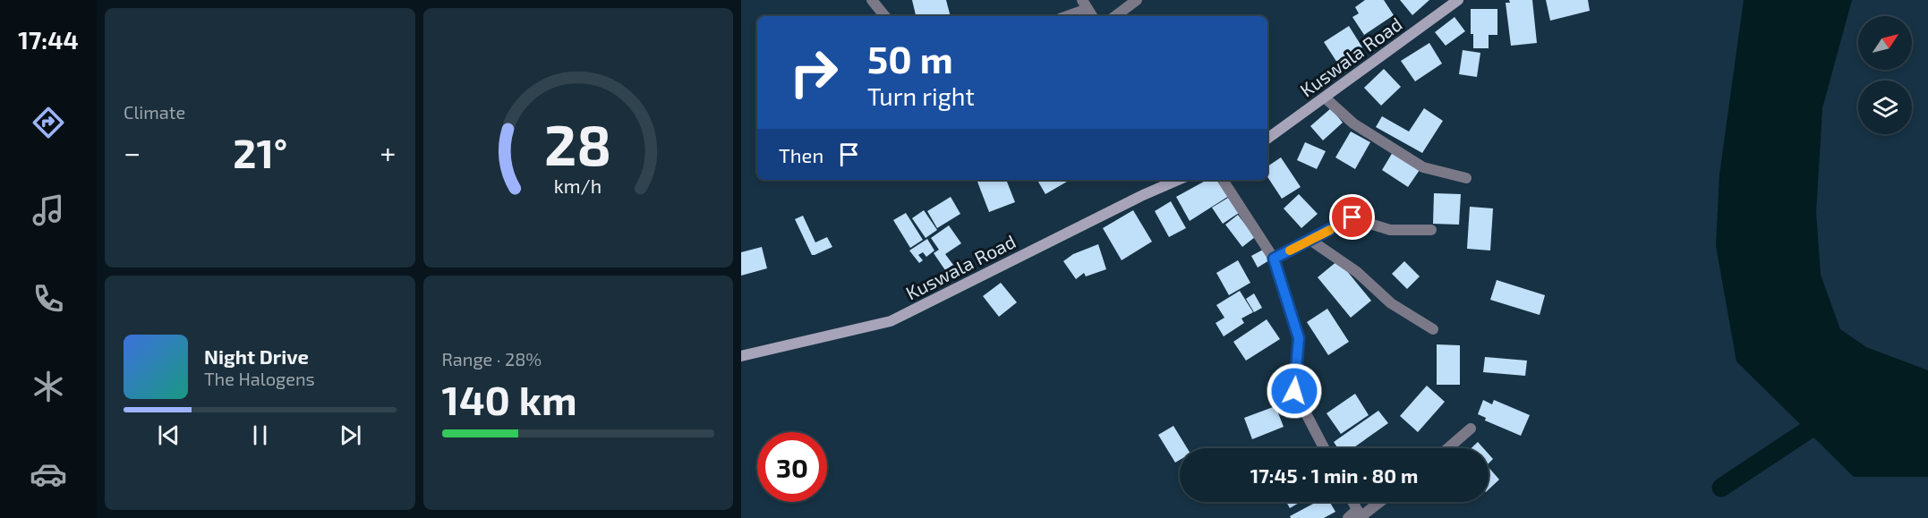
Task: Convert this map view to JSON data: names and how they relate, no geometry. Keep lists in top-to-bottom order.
{
  "streets": {
    "street": ["Kuswala Road"]
  },
  "north": "top right",
  "page": {
    "tabs": "17:44",
    "tile": [
      "Climate",
      ["Range · 28%", "140 km"]
    ],
    "turn": ["50 m", "Turn right"],
    "then": "Then",
    "heat": ["−", "21°", "+"],
    "song": ["Night Drive", "The Halogens"],
    "limit": "30",
    "trip": "17:45 · 1 min · 80 m",
    "gauge": ["28", "km/h"]
  }
}
